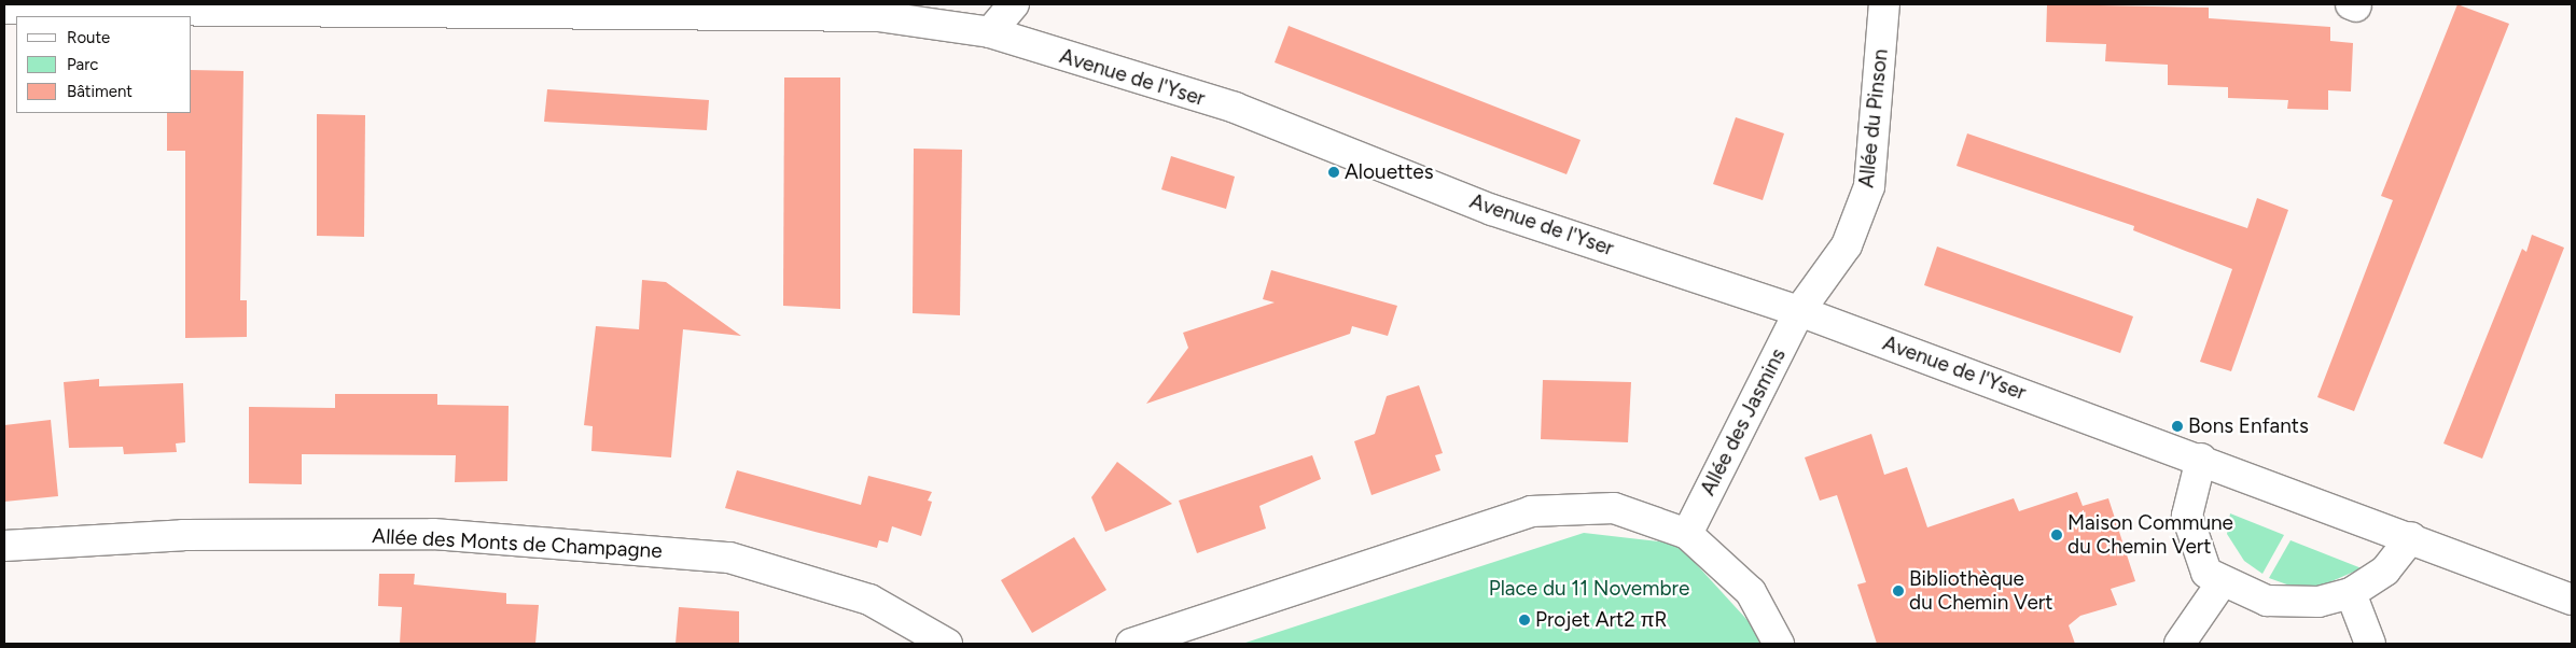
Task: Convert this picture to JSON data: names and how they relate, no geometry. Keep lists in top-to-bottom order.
{
  "streets": {
    "street": [
      "Avenue de l'Yser",
      "Allée du Pinson",
      "Allée des Jasmins",
      "Allée des Monts de Champagne"
    ]
  },
  "crossings": [
    ["Avenue de l'Yser", "Allée du Pinson"],
    ["Avenue de l'Yser", "Allée des Jasmins"],
    ["Allée du Pinson", "Allée des Jasmins"]
  ],
  "parks": ["Place du 11 Novembre"],
  "places": [
    "Alouettes",
    "Bons Enfants",
    "Maison Commune du Chemin Vert",
    "Bibliothèque du Chemin Vert",
    "Projet Art2 πR"
  ],
  "legend": ["Route", "Parc", "Bâtiment"]
}
